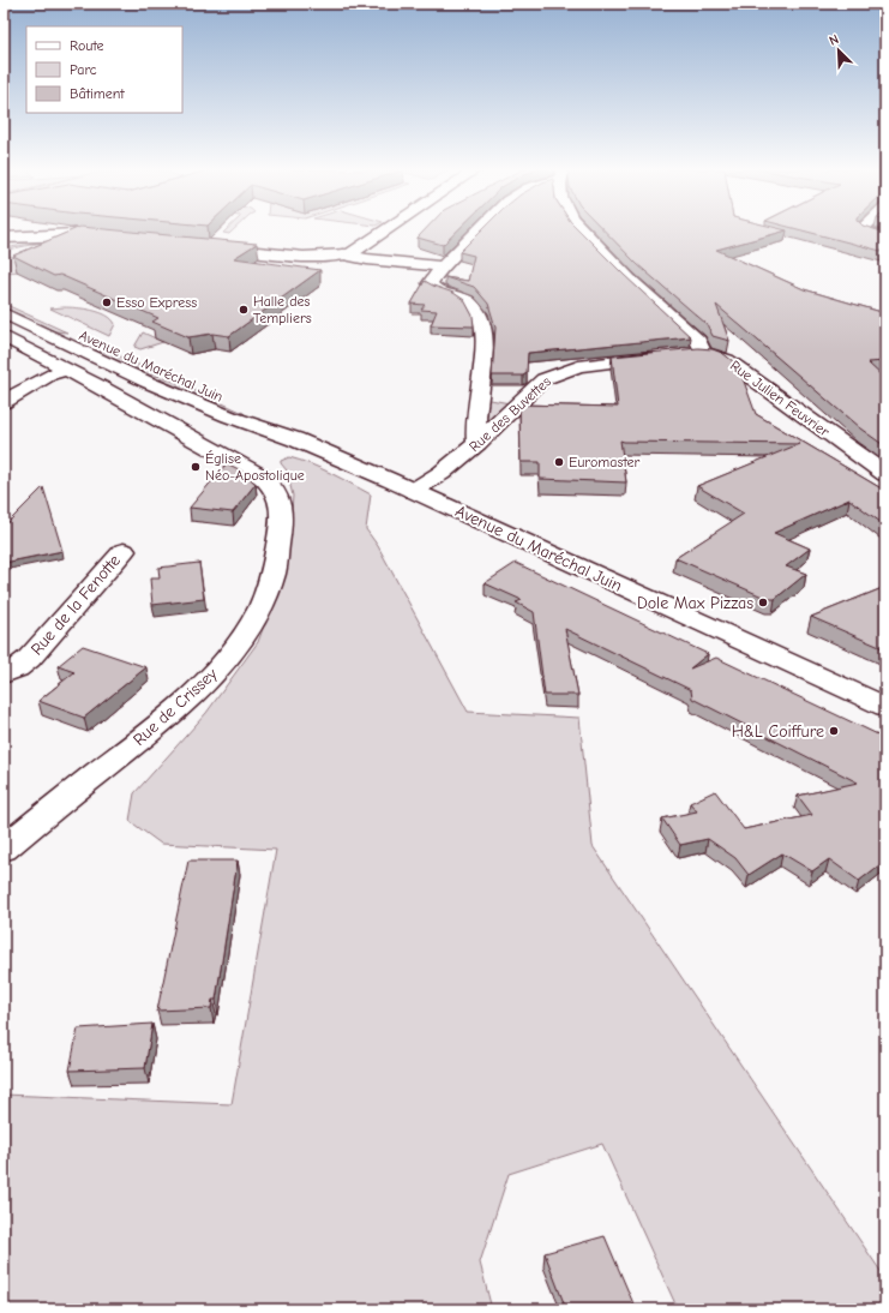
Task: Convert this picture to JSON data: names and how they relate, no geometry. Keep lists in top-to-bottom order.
{
  "streets": {
    "street": [
      "Avenue du Maréchal Juin",
      "Rue Julien Feuvrier",
      "Rue des Buvettes",
      "Rue de la Fenotte",
      "Rue de Crissey"
    ]
  },
  "crossings": [
    ["Avenue du Maréchal Juin", "Rue des Buvettes"],
    ["Rue Julien Feuvrier", "Rue des Buvettes"]
  ],
  "places": [
    "Esso Express",
    "Halle des Templiers",
    "Euromaster",
    "Église Néo-Apostolique",
    "Dole Max Pizzas",
    "H&L Coiffure"
  ],
  "legend": ["Route", "Parc", "Bâtiment"],
  "north": "top left"
}
